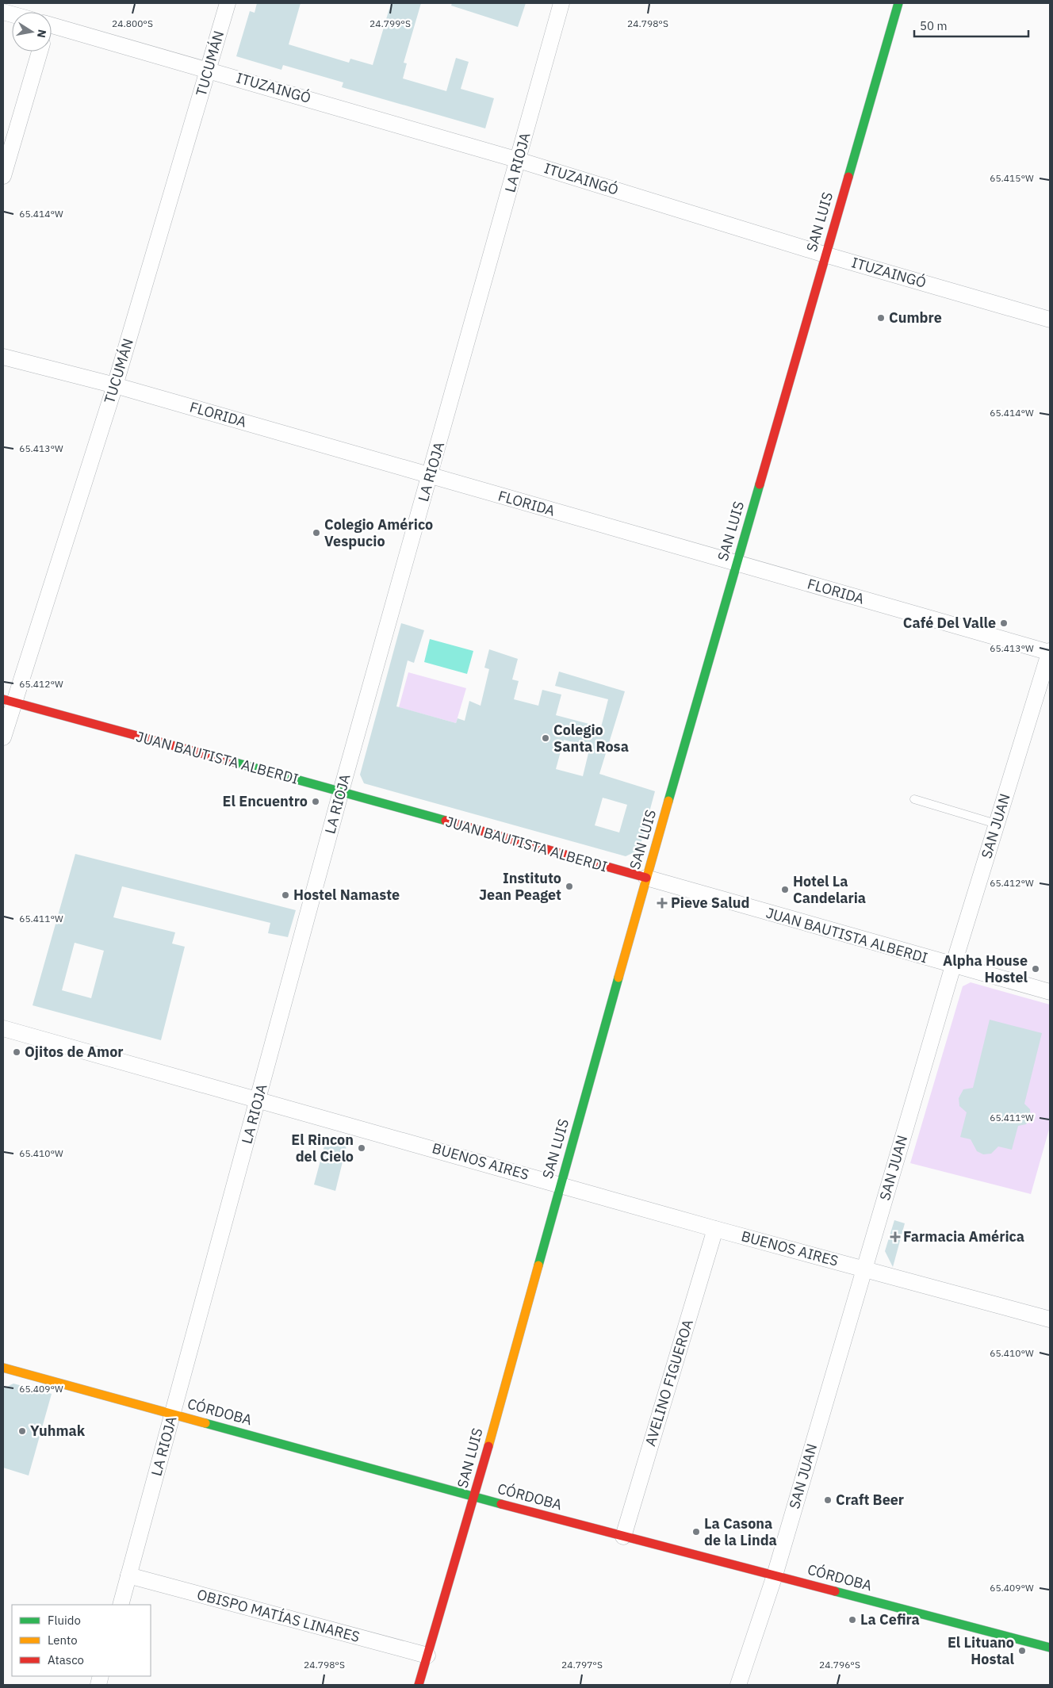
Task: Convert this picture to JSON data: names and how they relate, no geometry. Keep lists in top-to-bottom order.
{
  "streets": {
    "street": [
      "TUCUMÁN",
      "ITUZAINGÓ",
      "LA RIOJA",
      "SAN LUIS",
      "FLORIDA",
      "JUAN BAUTISTA ALBERDI",
      "SAN JUAN",
      "BUENOS AIRES",
      "AVELINO FIGUEROA",
      "CÓRDOBA",
      "OBISPO MATÍAS LINARES"
    ]
  },
  "crossings": [
    ["TUCUMÁN", "ITUZAINGÓ"],
    ["TUCUMÁN", "FLORIDA"],
    ["TUCUMÁN", "JUAN BAUTISTA ALBERDI"],
    ["ITUZAINGÓ", "LA RIOJA"],
    ["ITUZAINGÓ", "SAN LUIS"],
    ["LA RIOJA", "FLORIDA"],
    ["LA RIOJA", "JUAN BAUTISTA ALBERDI"],
    ["LA RIOJA", "BUENOS AIRES"],
    ["LA RIOJA", "CÓRDOBA"],
    ["LA RIOJA", "OBISPO MATÍAS LINARES"],
    ["SAN LUIS", "FLORIDA"],
    ["SAN LUIS", "JUAN BAUTISTA ALBERDI"],
    ["SAN LUIS", "BUENOS AIRES"],
    ["SAN LUIS", "CÓRDOBA"],
    ["SAN LUIS", "OBISPO MATÍAS LINARES"],
    ["FLORIDA", "SAN JUAN"],
    ["JUAN BAUTISTA ALBERDI", "SAN JUAN"],
    ["SAN JUAN", "BUENOS AIRES"],
    ["SAN JUAN", "CÓRDOBA"],
    ["BUENOS AIRES", "AVELINO FIGUEROA"],
    ["AVELINO FIGUEROA", "CÓRDOBA"]
  ],
  "places": {
    "other": [
      "Cumbre",
      "Colegio Américo Vespucio",
      "Café Del Valle",
      "Colegio Santa Rosa",
      "El Encuentro",
      "Instituto Jean Peaget",
      "Hotel La Candelaria",
      "Hostel Namaste",
      "Alpha House Hostel",
      "Ojitos de Amor",
      "El Rincon del Cielo",
      "Yuhmak",
      "Craft Beer",
      "La Casona de la Linda",
      "La Cefira",
      "El Lituano Hostal"
    ],
    "health": ["Pieve Salud", "Farmacia América"]
  },
  "legend": ["Fluido", "Lento", "Atasco"],
  "scale_bar": "50 m",
  "north": "right",
  "coordinates": [
    "24.800°S",
    "24.799°S",
    "24.798°S",
    "65.415°W",
    "65.414°W",
    "65.413°W",
    "65.412°W",
    "65.411°W",
    "65.410°W",
    "65.409°W",
    "24.797°S",
    "24.796°S"
  ]
}
